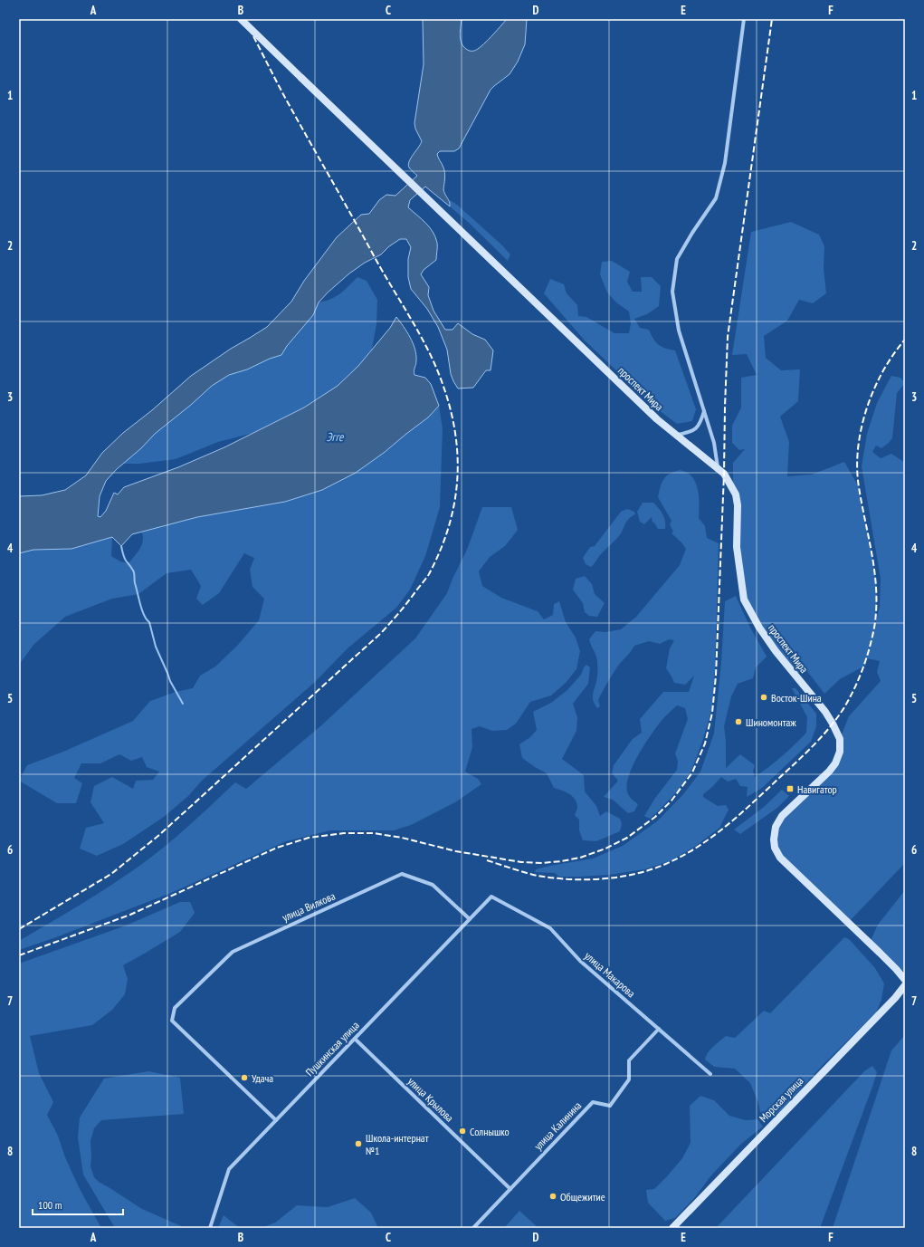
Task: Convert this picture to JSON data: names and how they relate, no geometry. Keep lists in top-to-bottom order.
{
  "streets": {
    "main road": ["проспект Мира", "Морская улица"],
    "street": [
      "улица Вилкова",
      "улица Макарова",
      "Пушкинская улица",
      "улица Крылова",
      "улица Калинина"
    ]
  },
  "crossings": [
    ["улица Вилкова", "Пушкинская улица"],
    ["улица Макарова", "Пушкинская улица"],
    ["улица Макарова", "улица Калинина"],
    ["Пушкинская улица", "улица Крылова"],
    ["улица Крылова", "улица Калинина"]
  ],
  "water": ["Эгге"],
  "places": {
    "other": [
      "Восток-Шина",
      "Шиномонтаж",
      "Удача",
      "Солнышко",
      "Школа-интернат №1",
      "Общежитие"
    ],
    "transit": ["Навигатор"]
  },
  "scale_bar": "100 m",
  "grid": {
    "columns": [
      "A",
      "B",
      "C",
      "D",
      "E",
      "F"
    ],
    "rows": [
      "1",
      "2",
      "3",
      "4",
      "5",
      "6",
      "7",
      "8"
    ]
  }
}
